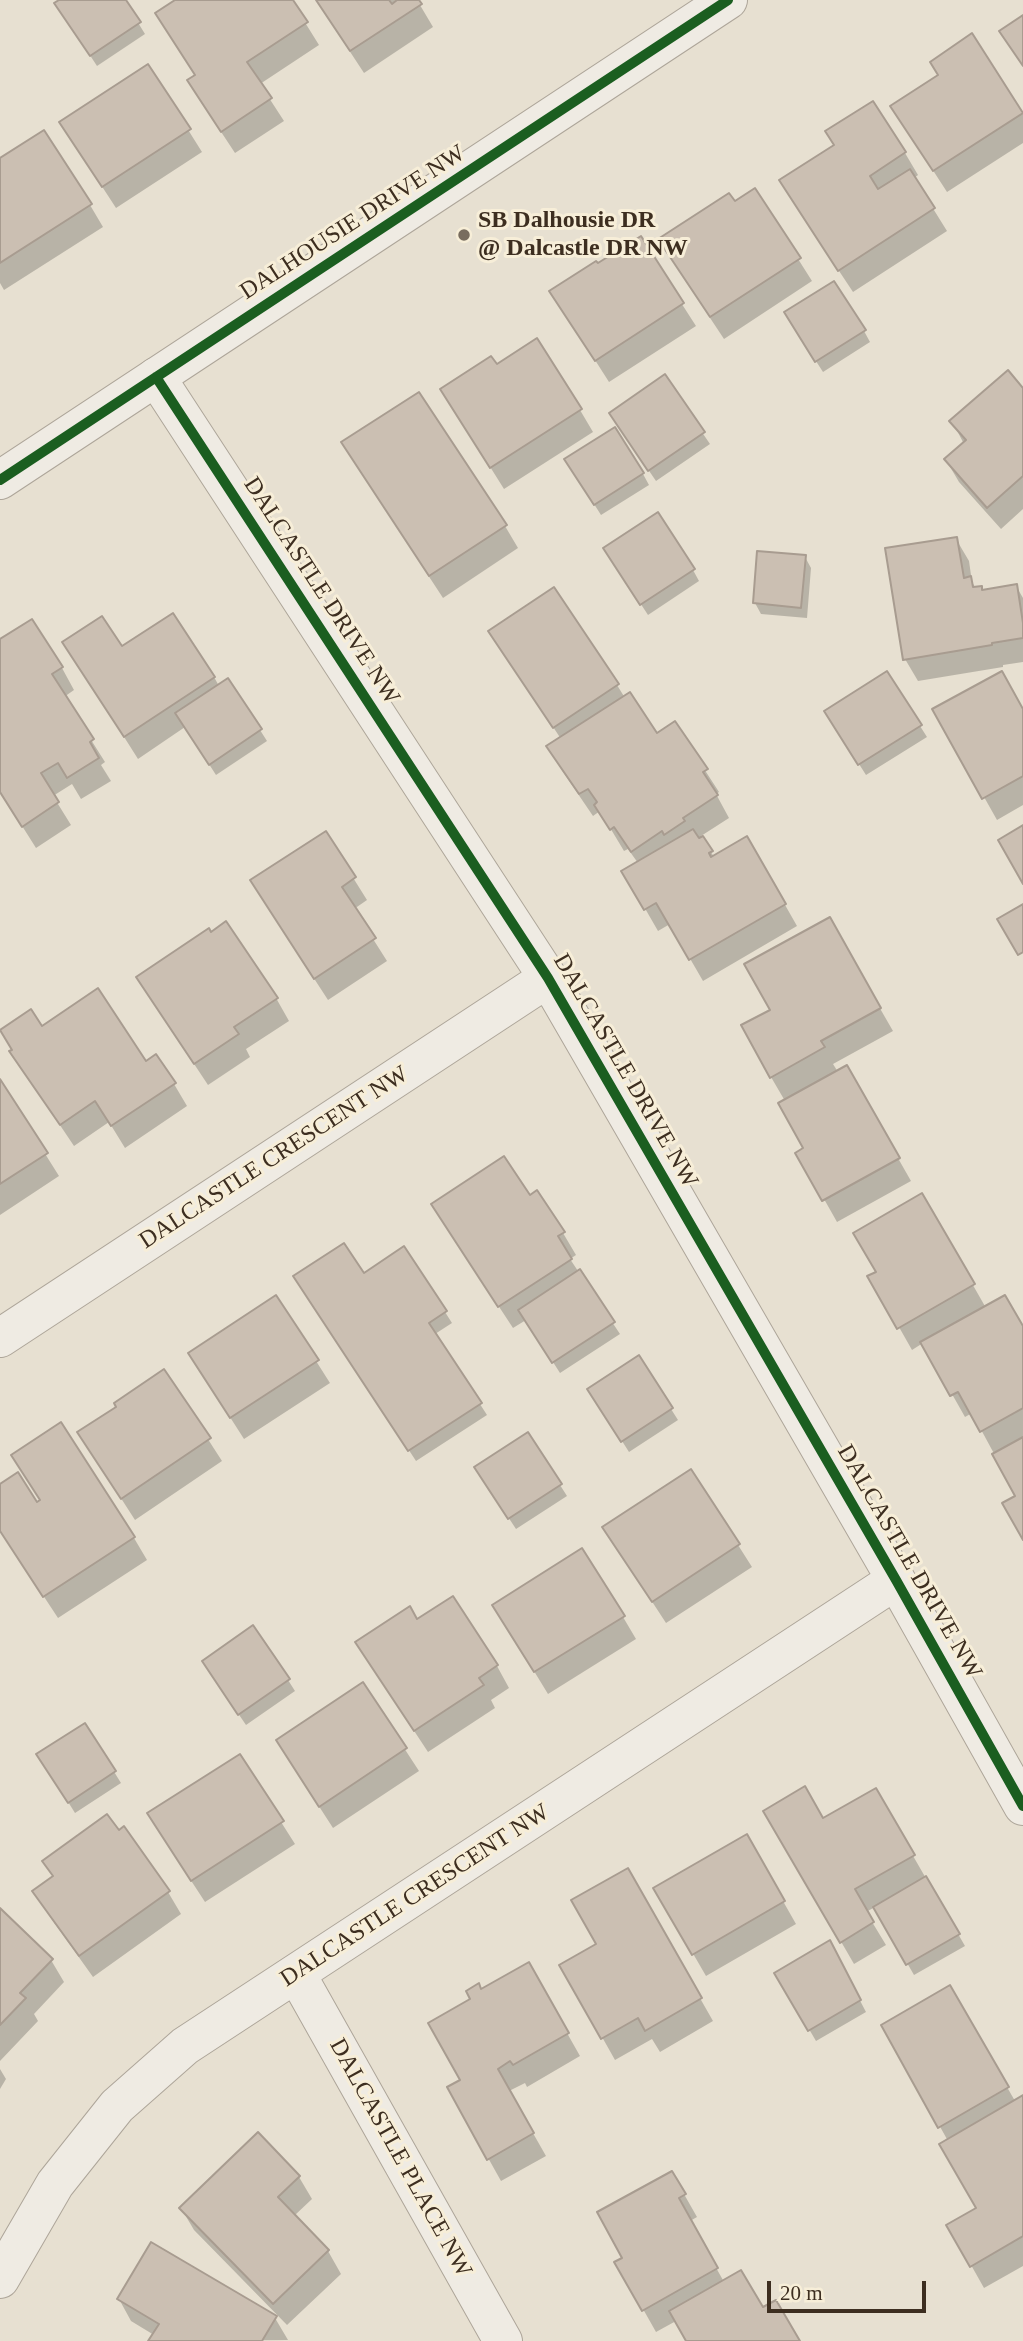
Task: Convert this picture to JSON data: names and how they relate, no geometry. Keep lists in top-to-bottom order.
{
  "streets": {
    "street": [
      "DALHOUSIE DRIVE NW",
      "DALCASTLE DRIVE NW",
      "DALCASTLE CRESCENT NW",
      "DALCASTLE PLACE NW"
    ]
  },
  "crossings": [
    ["DALHOUSIE DRIVE NW", "DALCASTLE DRIVE NW"],
    ["DALCASTLE DRIVE NW", "DALCASTLE CRESCENT NW"],
    ["DALCASTLE CRESCENT NW", "DALCASTLE PLACE NW"]
  ],
  "places": ["SB Dalhousie DR @ Dalcastle DR NW"],
  "scale_bar": "20 m"
}
